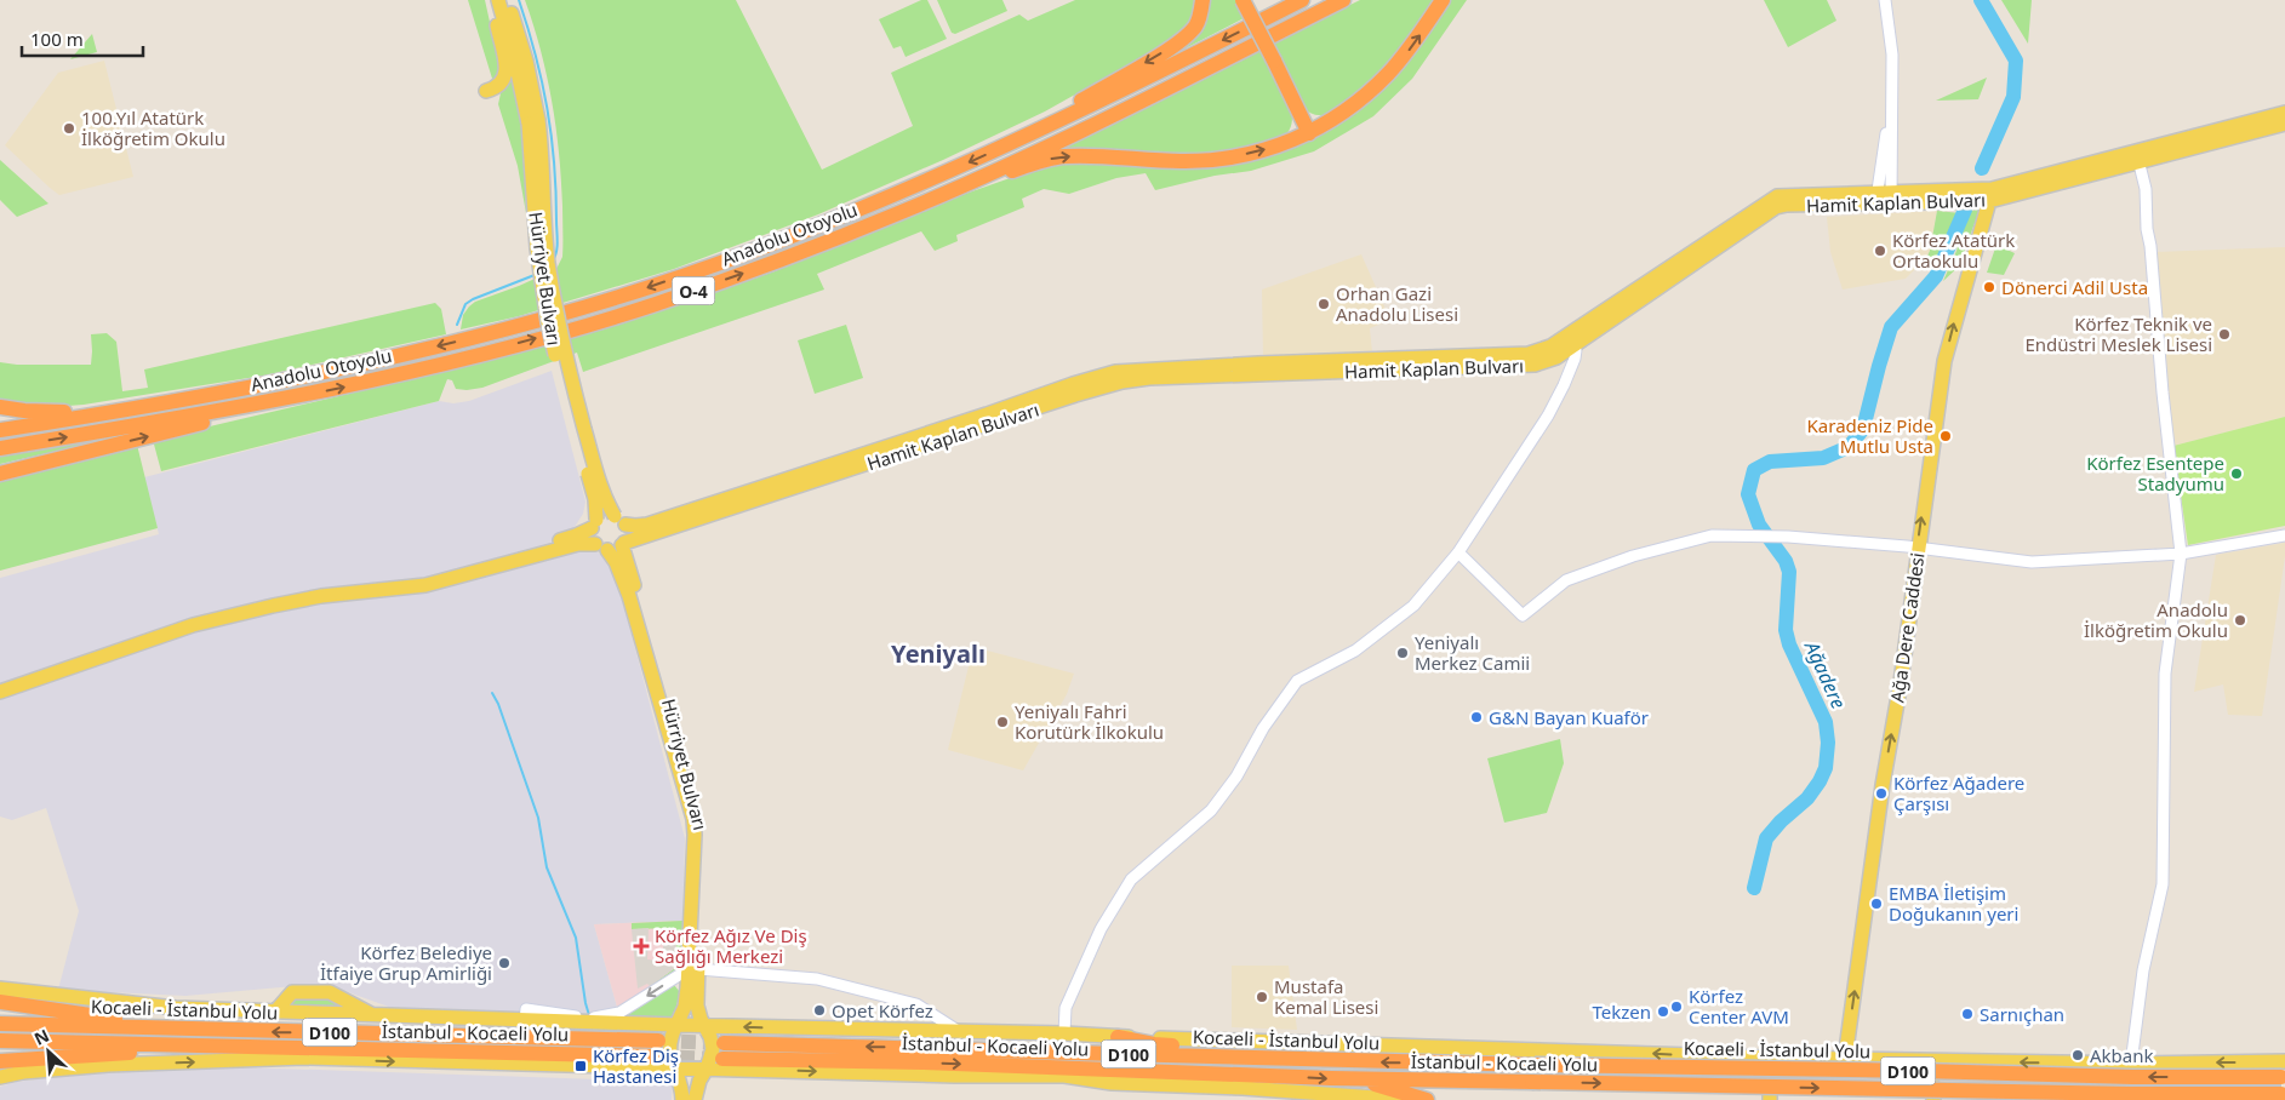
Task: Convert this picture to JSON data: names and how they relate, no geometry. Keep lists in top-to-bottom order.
{
  "streets": {
    "highway": [
      "Anadolu Otoyolu",
      "O-4",
      "Kocaeli - İstanbul Yolu",
      "D100",
      "İstanbul - Kocaeli Yolu"
    ],
    "main road": ["Hamit Kaplan Bulvarı", "Hürriyet Bulvarı", "Ağa Dere Caddesi"]
  },
  "crossings": [
    ["Hamit Kaplan Bulvarı", "Hürriyet Bulvarı"],
    ["Hamit Kaplan Bulvarı", "Ağa Dere Caddesi"],
    ["Kocaeli - İstanbul Yolu", "İstanbul - Kocaeli Yolu"]
  ],
  "one_way": ["Ağa Dere Caddesi", "Kocaeli - İstanbul Yolu"],
  "districts": ["Yeniyalı"],
  "water": ["Ağadere"],
  "places": {
    "other": [
      "100.Yıl Atatürk İlköğretim Okulu",
      "Körfez Atatürk Ortaokulu",
      "Dönerci Adil Usta",
      "Orhan Gazi Anadolu Lisesi",
      "Körfez Teknik ve Endüstri Meslek Lisesi",
      "Karadeniz Pide Mutlu Usta",
      "Körfez Esentepe Stadyumu",
      "Anadolu İlköğretim Okulu",
      "Yeniyalı Merkez Camii",
      "G&N Bayan Kuaför",
      "Yeniyalı Fahri Korutürk İlkokulu",
      "Körfez Ağadere Çarşısı",
      "EMBA İletişim Doğukanın yeri",
      "Körfez Belediye İtfaiye Grup Amirliği",
      "Mustafa Kemal Lisesi",
      "Körfez Center AVM",
      "Opet Körfez",
      "Tekzen",
      "Sarnıçhan",
      "Akbank"
    ],
    "health": ["Körfez Ağız Ve Diş Sağlığı Merkezi"],
    "transit": ["Körfez Diş Hastanesi"]
  },
  "scale_bar": "100 m",
  "north": "top left"
}
